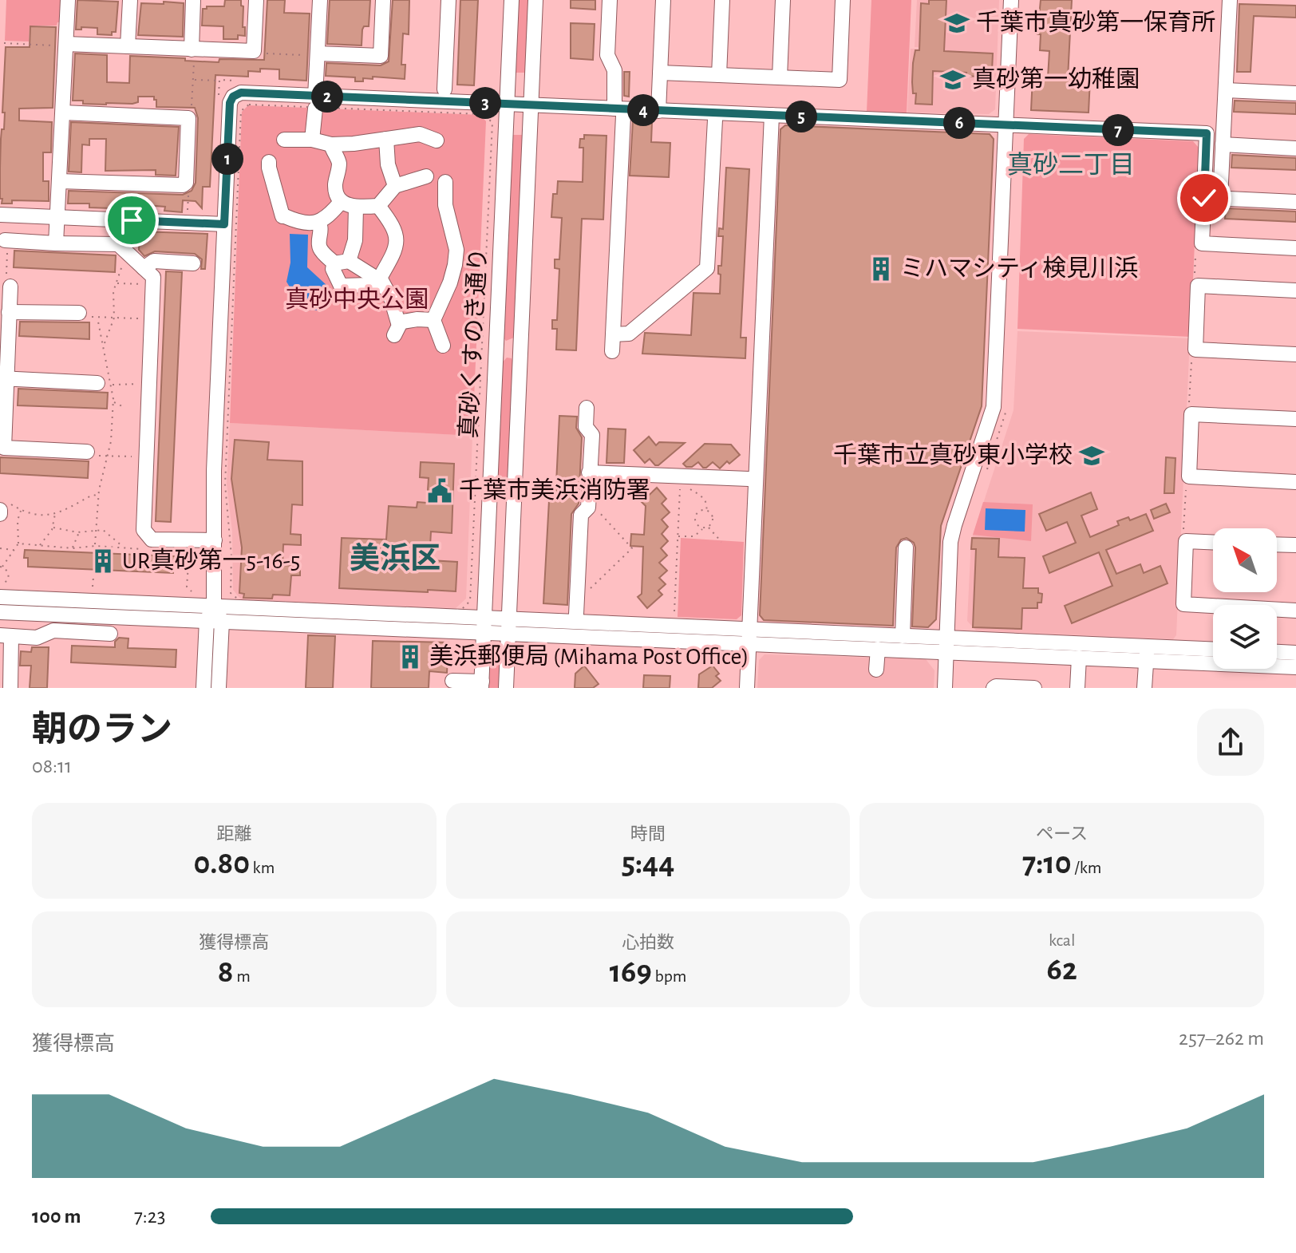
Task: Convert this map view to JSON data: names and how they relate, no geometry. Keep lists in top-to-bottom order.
{
  "streets": {
    "street": ["真砂くすのき通り"]
  },
  "districts": ["真砂二丁目", "美浜区"],
  "parks": ["真砂中央公園"],
  "places": {
    "school or university": ["千葉市真砂第一保育所", "真砂第一幼稚園", "千葉市立真砂東小学校"],
    "building": ["ミハマシティ検見川浜", "UR真砂第一5-16-5", "美浜郵便局 (Mihama Post Office)"],
    "public building": ["千葉市美浜消防署"]
  },
  "north": "top left",
  "page": {
    "pins": [
      "2",
      "3",
      "4",
      "5",
      "6",
      "7",
      "1"
    ],
    "heading": ["朝のラン", "08:11"],
    "stats": [
      ["距離", "0.80 km"],
      ["時間", "5:44"],
      ["ペース", "7:10 /km"],
      ["獲得標高", "8 m"],
      ["心拍数", "169 bpm"],
      ["kcal", "62"]
    ],
    "chart": ["獲得標高", "257–262 m"],
    "list": [
      {
        "name": "100 m",
        "note": "7:23"
      }
    ]
  }
}
